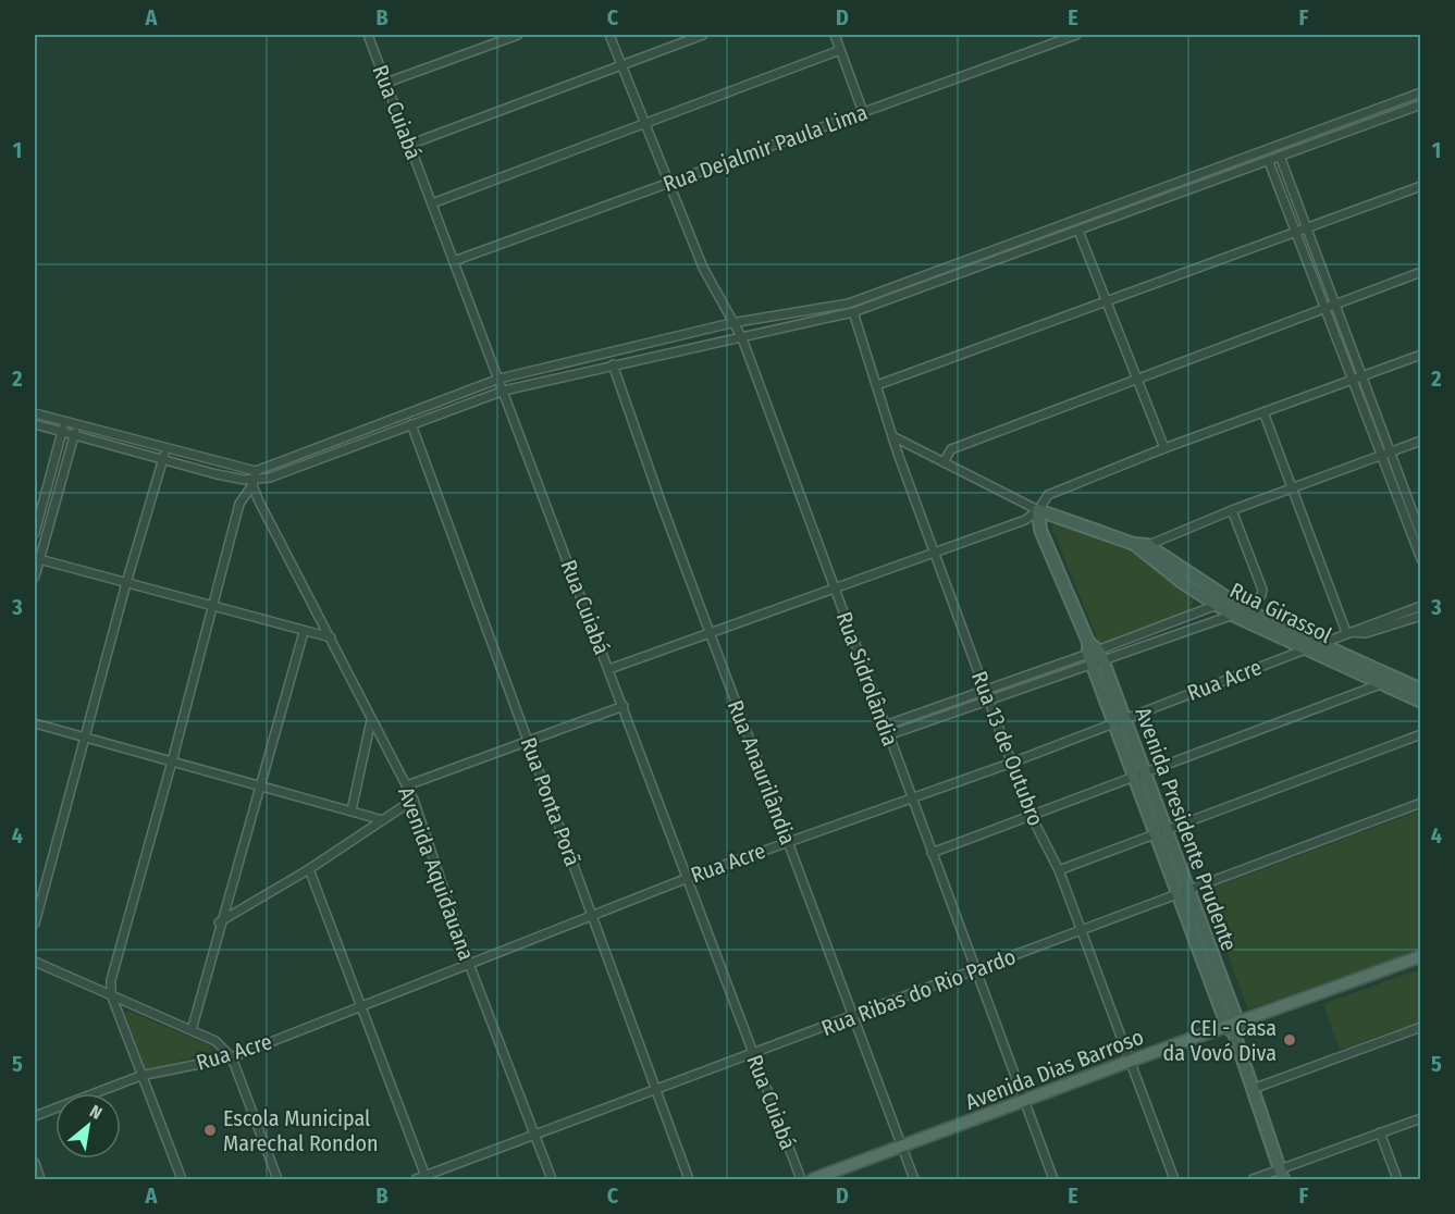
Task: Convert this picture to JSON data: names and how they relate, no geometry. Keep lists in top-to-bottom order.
{
  "streets": {
    "main road": ["Avenida Dias Barroso"],
    "street": [
      "Rua Cuiabá",
      "Rua Dejalmir Paula Lima",
      "Rua Girassol",
      "Rua Sidrolândia",
      "Rua Acre",
      "Rua 13 de Outubro",
      "Rua Anaurilândia",
      "Rua Ponta Porã",
      "Avenida Presidente Prudente",
      "Avenida Aquidauana",
      "Rua Ribas do Rio Pardo"
    ]
  },
  "crossings": [
    ["Rua Cuiabá", "Rua Dejalmir Paula Lima"],
    ["Rua Cuiabá", "Rua Acre"],
    ["Rua Cuiabá", "Rua Ribas do Rio Pardo"],
    ["Rua Dejalmir Paula Lima", "Rua Sidrolândia"],
    ["Rua Girassol", "Rua Acre"],
    ["Rua Girassol", "Rua 13 de Outubro"],
    ["Rua Girassol", "Avenida Presidente Prudente"],
    ["Rua Sidrolândia", "Rua Acre"],
    ["Rua Sidrolândia", "Rua Ribas do Rio Pardo"],
    ["Rua Sidrolândia", "Avenida Dias Barroso"],
    ["Rua Acre", "Rua 13 de Outubro"],
    ["Rua Acre", "Rua Anaurilândia"],
    ["Rua Acre", "Rua Ponta Porã"],
    ["Rua Acre", "Avenida Presidente Prudente"],
    ["Rua Acre", "Avenida Aquidauana"],
    ["Rua 13 de Outubro", "Rua Ribas do Rio Pardo"],
    ["Rua 13 de Outubro", "Avenida Dias Barroso"],
    ["Rua Anaurilândia", "Rua Ribas do Rio Pardo"],
    ["Rua Anaurilândia", "Avenida Dias Barroso"],
    ["Rua Ponta Porã", "Rua Ribas do Rio Pardo"],
    ["Avenida Presidente Prudente", "Rua Ribas do Rio Pardo"],
    ["Avenida Presidente Prudente", "Avenida Dias Barroso"],
    ["Avenida Aquidauana", "Rua Ribas do Rio Pardo"]
  ],
  "places": ["CEI - Casa da Vovó Diva", "Escola Municipal Marechal Rondon"],
  "north": "top right",
  "grid": {
    "columns": [
      "A",
      "B",
      "C",
      "D",
      "E",
      "F"
    ],
    "rows": [
      "1",
      "2",
      "3",
      "4",
      "5"
    ]
  }
}
